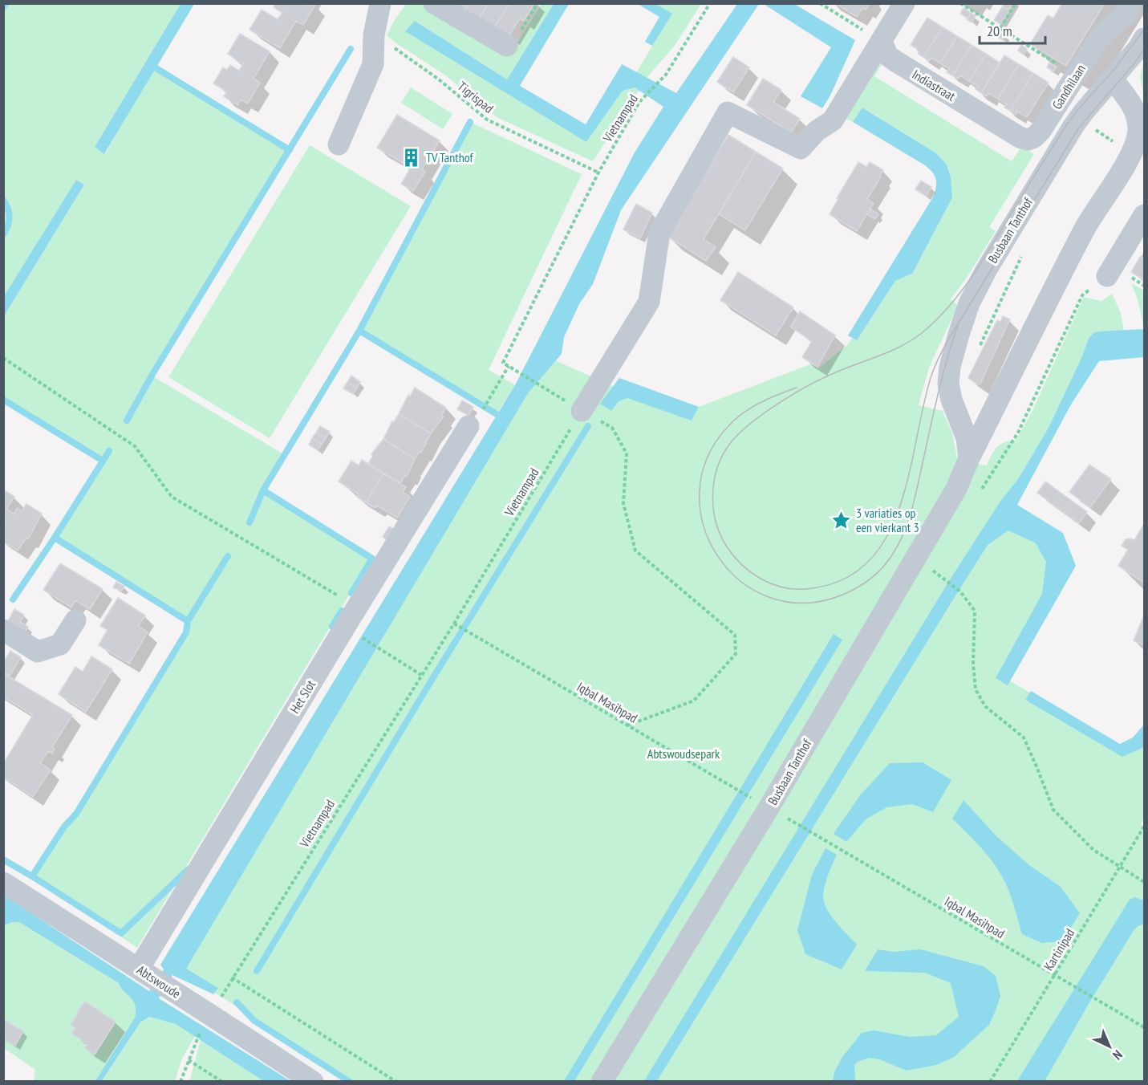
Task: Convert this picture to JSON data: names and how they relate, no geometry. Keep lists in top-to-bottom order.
{
  "streets": {
    "street": [
      "Indiastraat",
      "Gandhilaan",
      "Busbaan Tanthof",
      "Het Slot",
      "Abtswoude"
    ],
    "path": [
      "Tigrispad",
      "Vietnampad",
      "Iqbal Masihpad",
      "Kartinipad"
    ]
  },
  "crossings": [
    ["Indiastraat", "Gandhilaan"],
    ["Tigrispad", "Vietnampad"],
    ["Vietnampad", "Iqbal Masihpad"],
    ["Vietnampad", "Abtswoude"],
    ["Het Slot", "Abtswoude"],
    ["Iqbal Masihpad", "Kartinipad"]
  ],
  "parks": ["Abtswoudsepark"],
  "places": {
    "building": ["TV Tanthof"],
    "place": ["3 variaties op een vierkant 3"]
  },
  "scale_bar": "20 m",
  "north": "bottom right"
}
